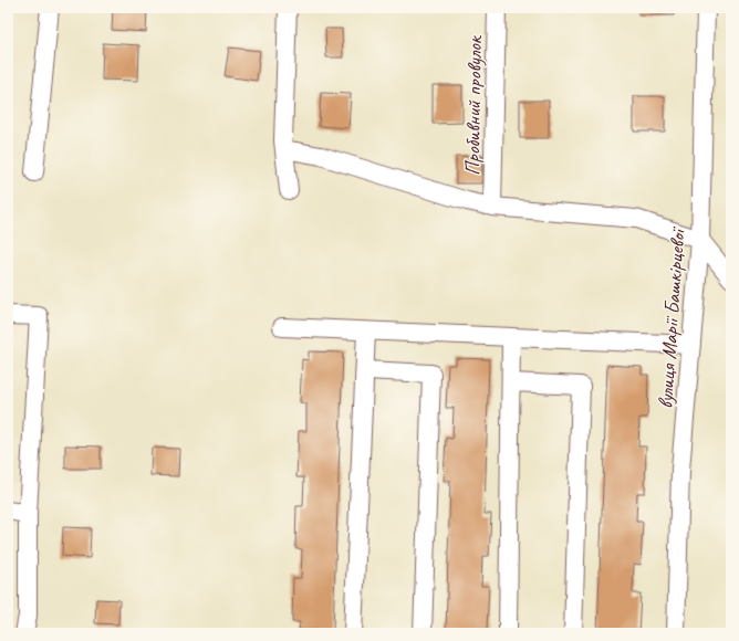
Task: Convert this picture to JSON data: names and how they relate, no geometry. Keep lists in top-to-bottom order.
{
  "streets": {
    "street": ["Пробивний провулок", "вулиця Марії Башкірцевої"]
  }
}
